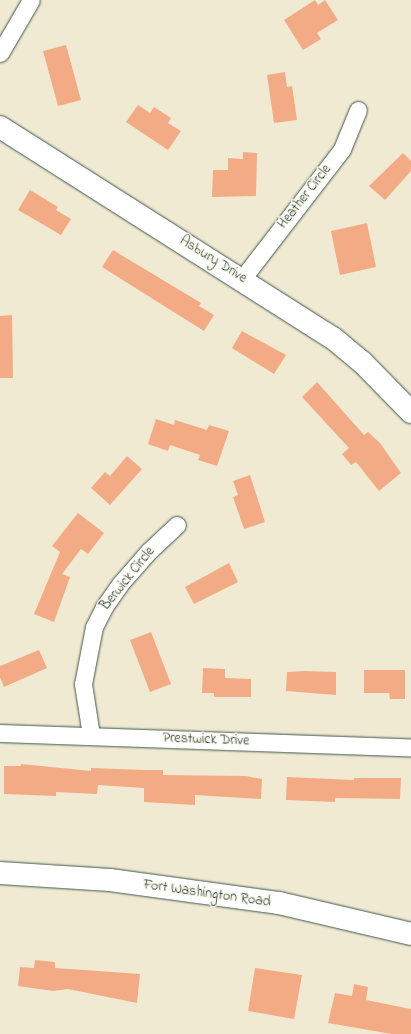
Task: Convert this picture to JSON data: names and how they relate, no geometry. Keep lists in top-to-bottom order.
{
  "streets": {
    "street": [
      "Heather Circle",
      "Asbury Drive",
      "Berwick Circle",
      "Prestwick Drive",
      "Fort Washington Road"
    ]
  },
  "crossings": [
    ["Heather Circle", "Asbury Drive"],
    ["Berwick Circle", "Prestwick Drive"]
  ]
}
